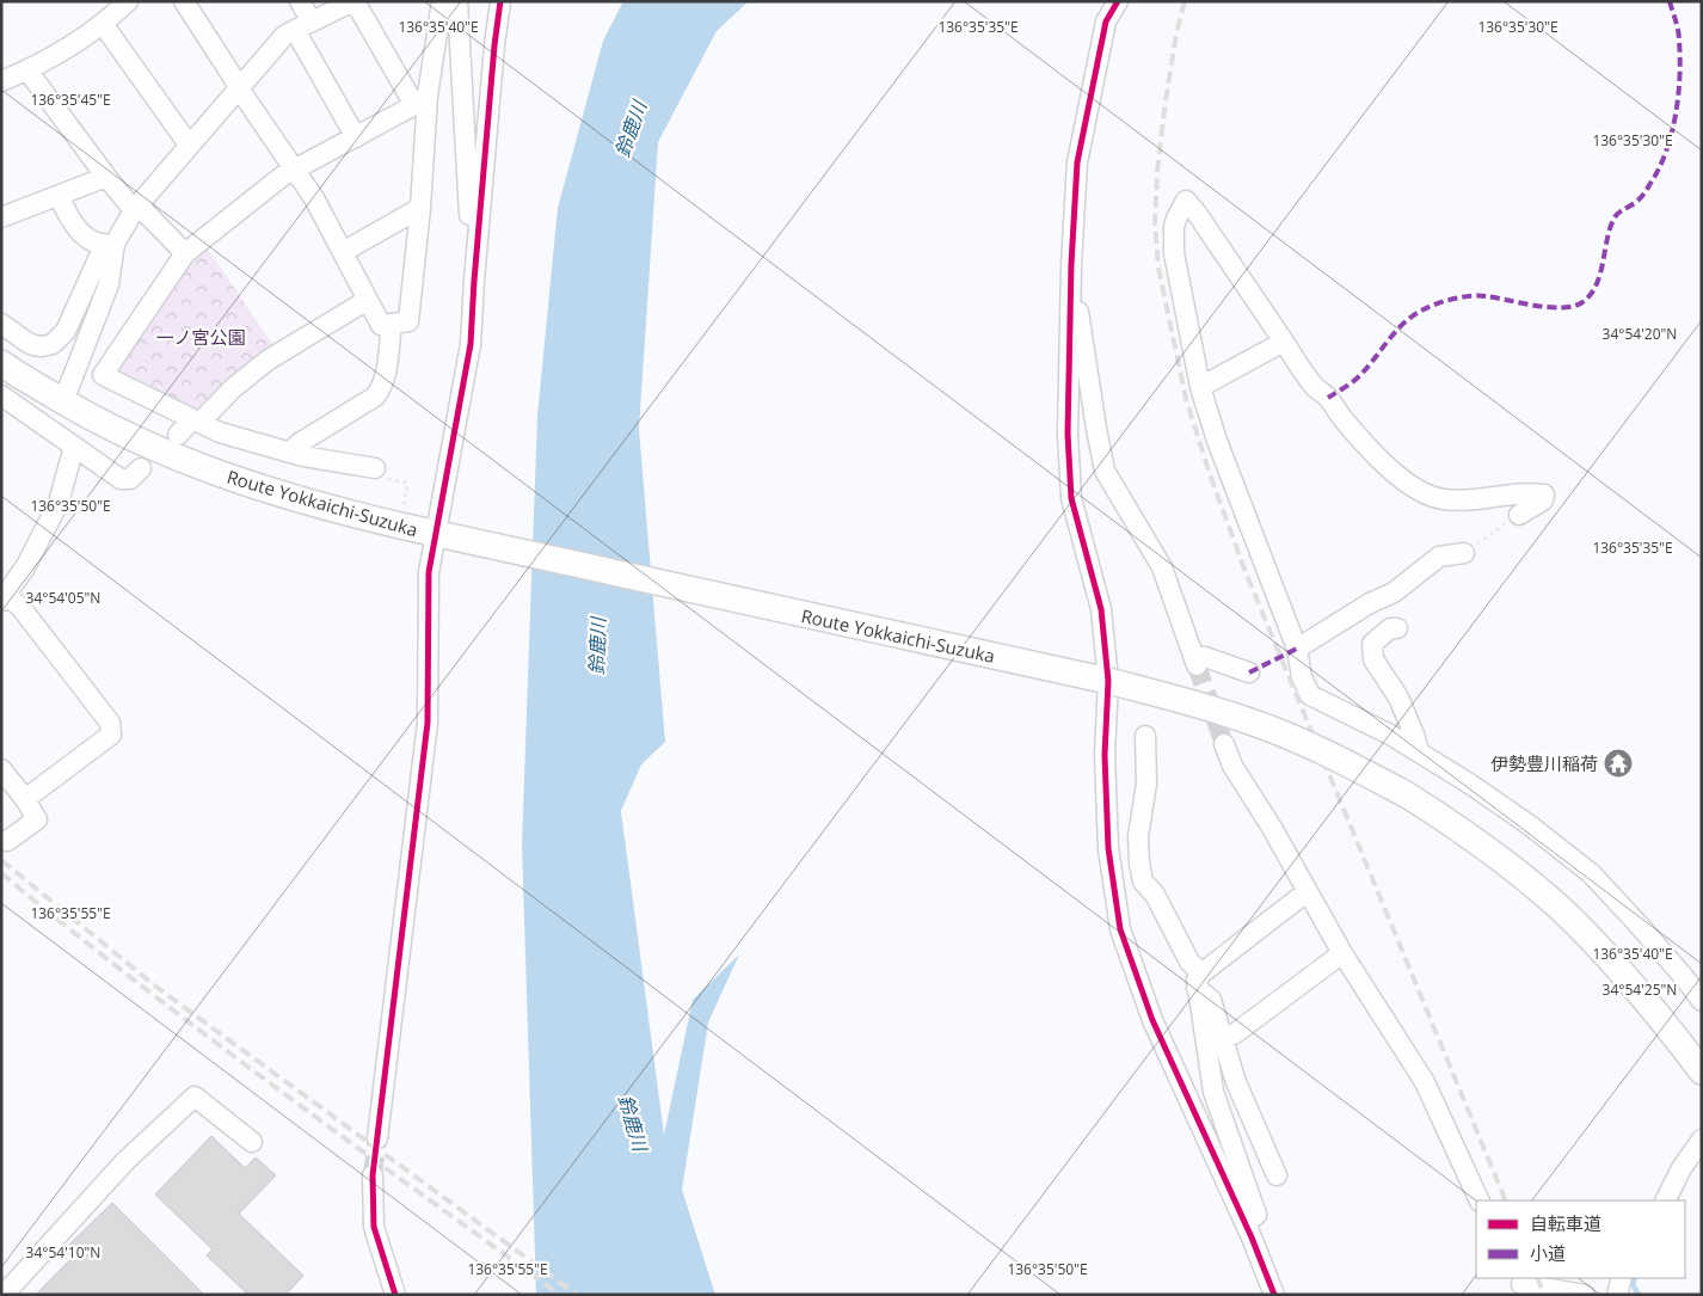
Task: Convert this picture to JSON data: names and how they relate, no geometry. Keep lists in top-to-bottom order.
{
  "streets": {
    "main road": ["Route Yokkaichi-Suzuka"]
  },
  "water": ["鈴鹿川"],
  "parks": ["一ノ宮公園"],
  "places": {
    "temple": ["伊勢豊川稲荷"]
  },
  "legend": ["自転車道", "小道"],
  "coordinates": [
    "136°35'40\"E",
    "136°35'30\"E",
    "136°35'35\"E",
    "136°35'45\"E",
    "34°54'20\"N",
    "136°35'50\"E",
    "34°54'05\"N",
    "136°35'55\"E",
    "34°54'25\"N",
    "34°54'10\"N"
  ]
}
